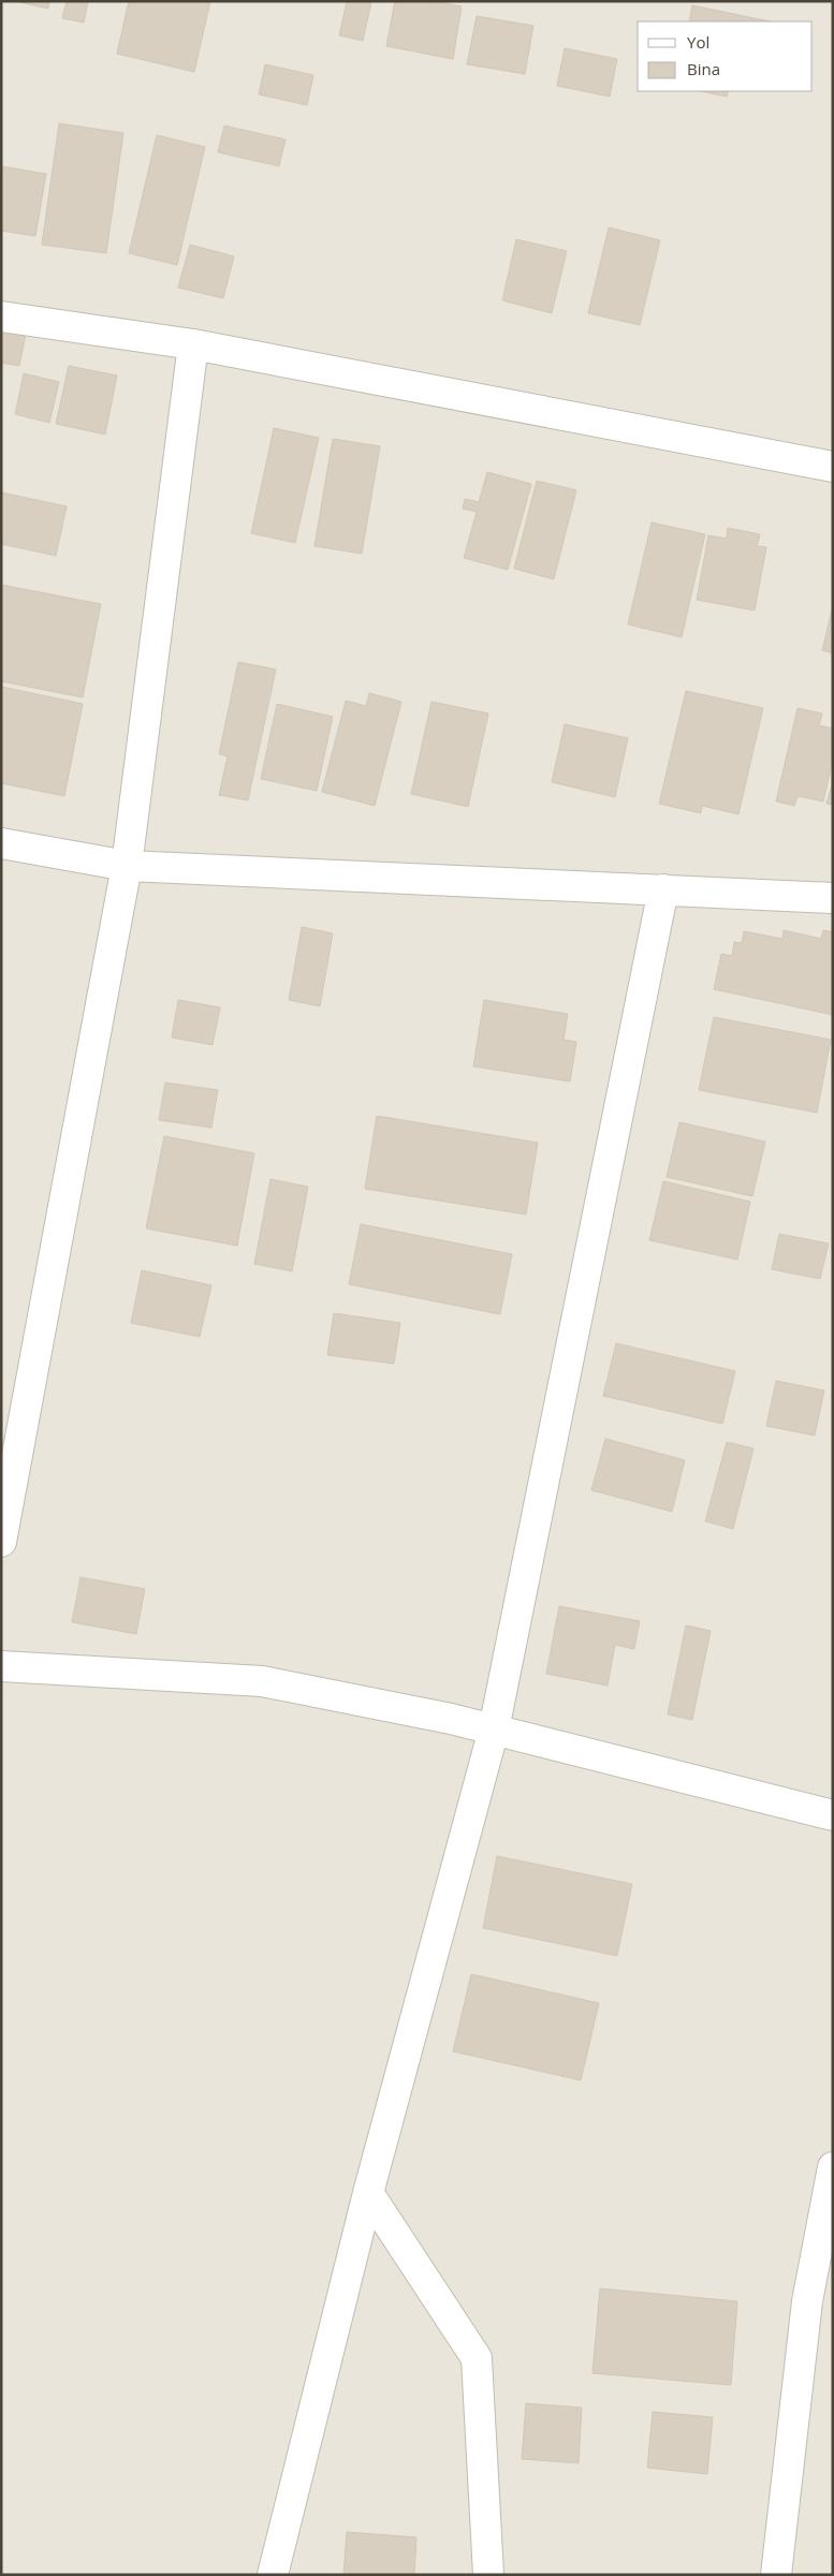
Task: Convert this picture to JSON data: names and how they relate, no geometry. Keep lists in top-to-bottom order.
{
  "legend": ["Yol", "Bina"]
}
